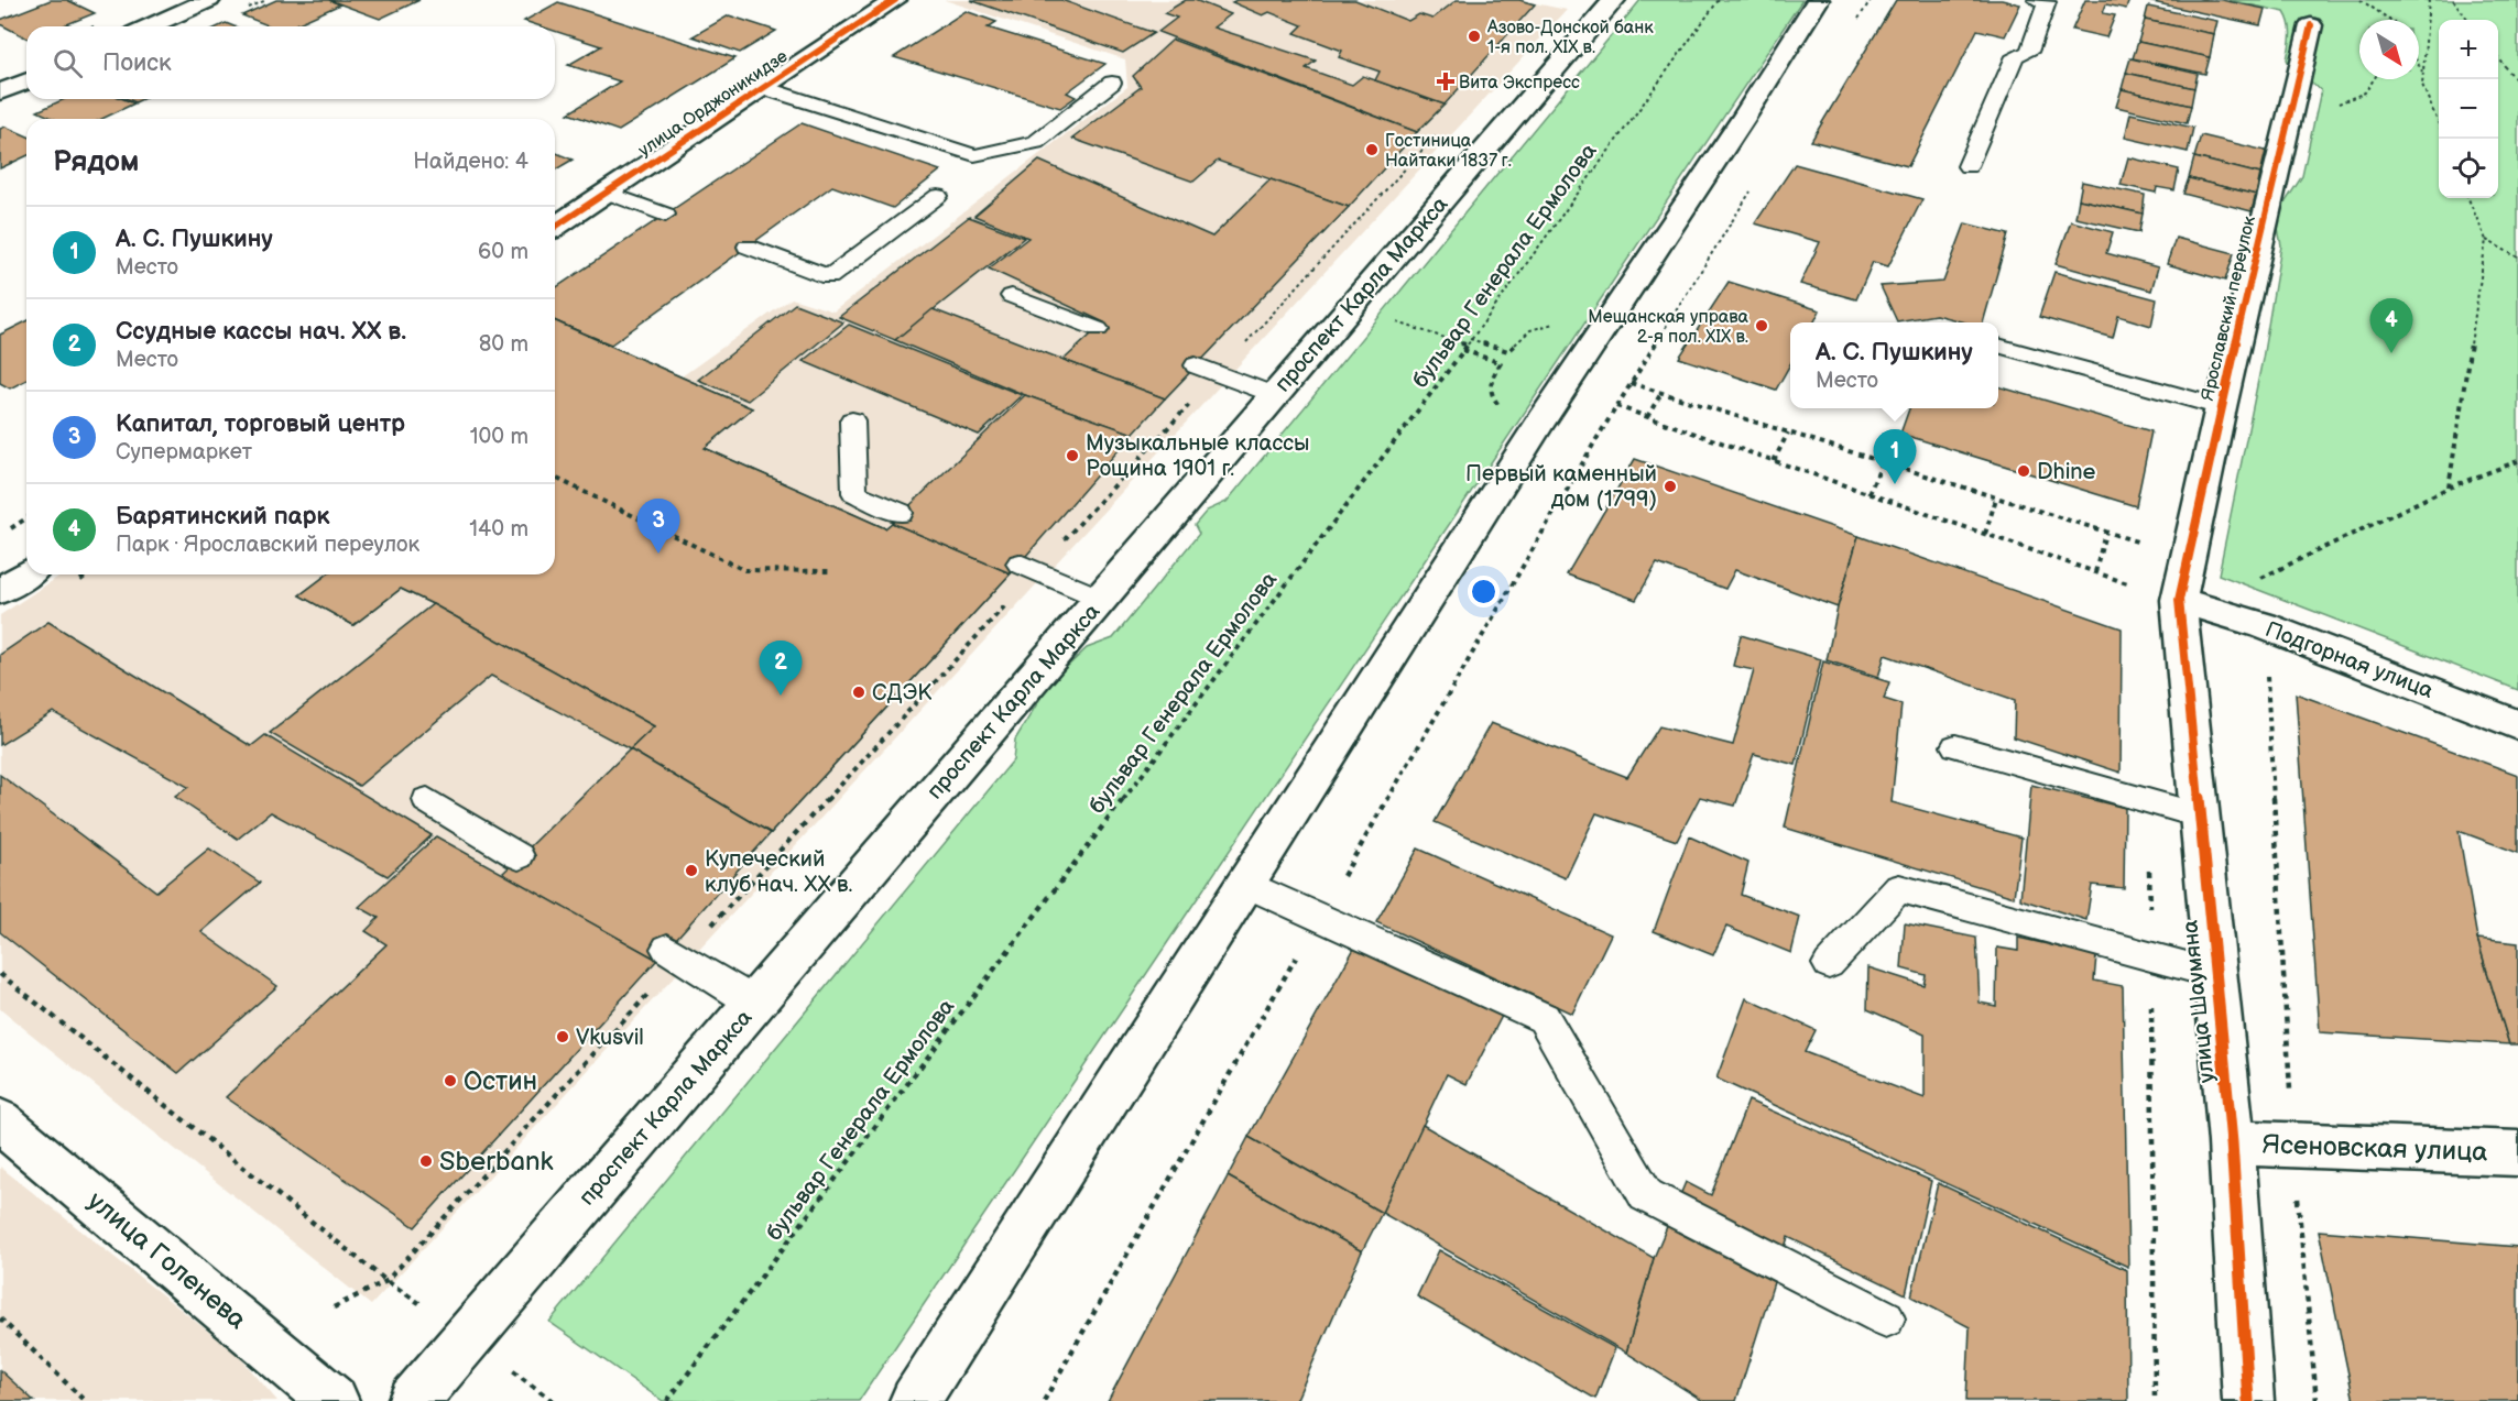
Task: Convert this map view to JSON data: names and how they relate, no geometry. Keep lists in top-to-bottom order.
{
  "streets": {
    "main road": [
      "улица Орджоникидзе",
      "проспект Карла Маркса",
      "Ярославский переулок",
      "Подгорная улица",
      "улица Шаумяна",
      "Ясеновская улица",
      "улица Голенева"
    ],
    "path": ["бульвар Генерала Ермолова"]
  },
  "crossings": [
    ["Ярославский переулок", "Подгорная улица"],
    ["Ярославский переулок", "улица Шаумяна"],
    ["Подгорная улица", "улица Шаумяна"],
    ["улица Шаумяна", "Ясеновская улица"]
  ],
  "places": {
    "other": [
      "Азово-Донской банк 1-я пол. XIX в.",
      "Гостиница Найтаки 1837 г.",
      "Мещанская управа 2-я пол. XIX в.",
      "Музыкальные классы Рощина 1901 г.",
      "Dhine",
      "Первый каменный дом (1799)",
      "СДЭК",
      "Купеческий клуб нач. ХХ в.",
      "Vkusvil",
      "Остин",
      "Sberbank"
    ],
    "health": ["Вита Экспресс"]
  },
  "north": "bottom right",
  "page": {
    "map_buttons": ["+", "−"],
    "search": "Поиск",
    "heading": ["Рядом", "Найдено: 4"],
    "list": [
      {
        "mark": "1",
        "name": "А. С. Пушкину",
        "note": "Место",
        "value": "60 m"
      },
      {
        "mark": "2",
        "name": "Ссудные кассы нач. ХХ в.",
        "note": "Место",
        "value": "80 m"
      },
      {
        "mark": "3",
        "name": "Капитал, торговый центр",
        "note": "Супермаркет",
        "value": "100 m"
      },
      {
        "mark": "4",
        "name": "Барятинский парк",
        "note": "Парк · Ярославский переулок",
        "value": "140 m"
      }
    ],
    "pins": [
      "4",
      "1",
      "3",
      "2"
    ],
    "popup": ["А. С. Пушкину", "Место"]
  }
}
